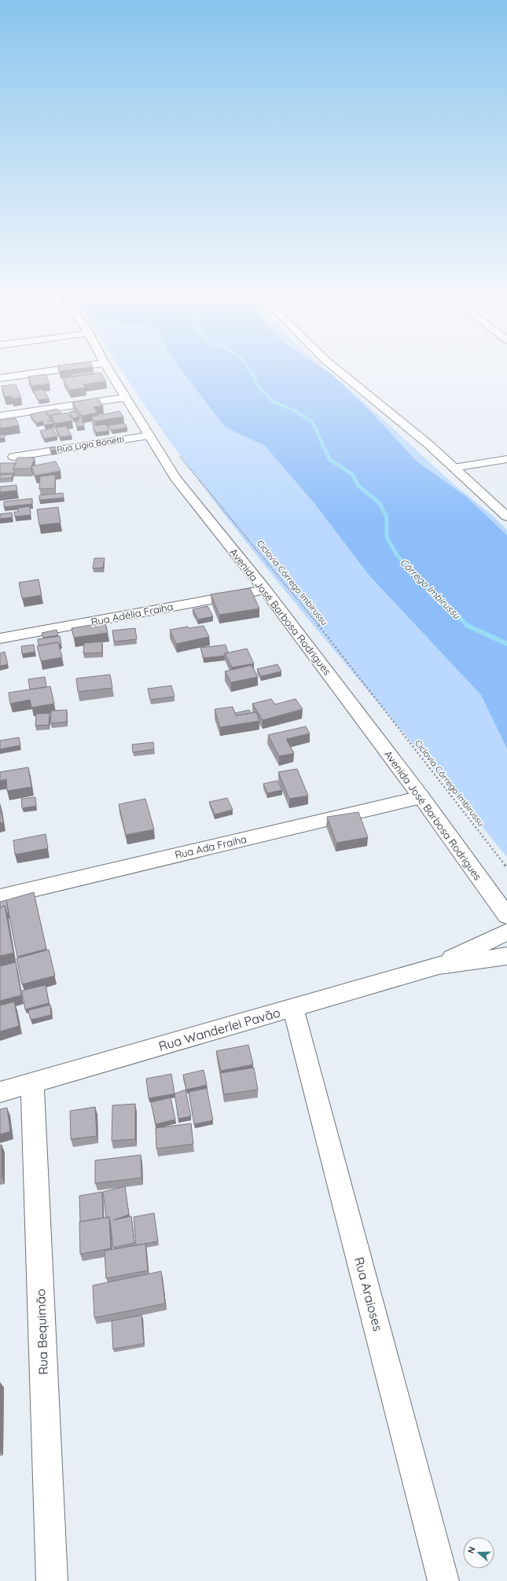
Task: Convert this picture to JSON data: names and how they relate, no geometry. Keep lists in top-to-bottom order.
{
  "streets": {
    "street": [
      "Rua Lígia Bonetti",
      "Avenida José Barbosa Rodrigues",
      "Rua Adélia Fraiha",
      "Rua Ada Fraiha",
      "Rua Wanderlei Pavão",
      "Rua Araioses",
      "Rua Bequimão"
    ],
    "path": ["Ciclovia Córrego Imbirussu"]
  },
  "crossings": [
    ["Rua Lígia Bonetti", "Avenida José Barbosa Rodrigues"],
    ["Avenida José Barbosa Rodrigues", "Rua Adélia Fraiha"],
    ["Avenida José Barbosa Rodrigues", "Rua Ada Fraiha"],
    ["Rua Wanderlei Pavão", "Rua Araioses"],
    ["Rua Wanderlei Pavão", "Rua Bequimão"]
  ],
  "water": ["Córrego Imbirussu"],
  "north": "left"
}
